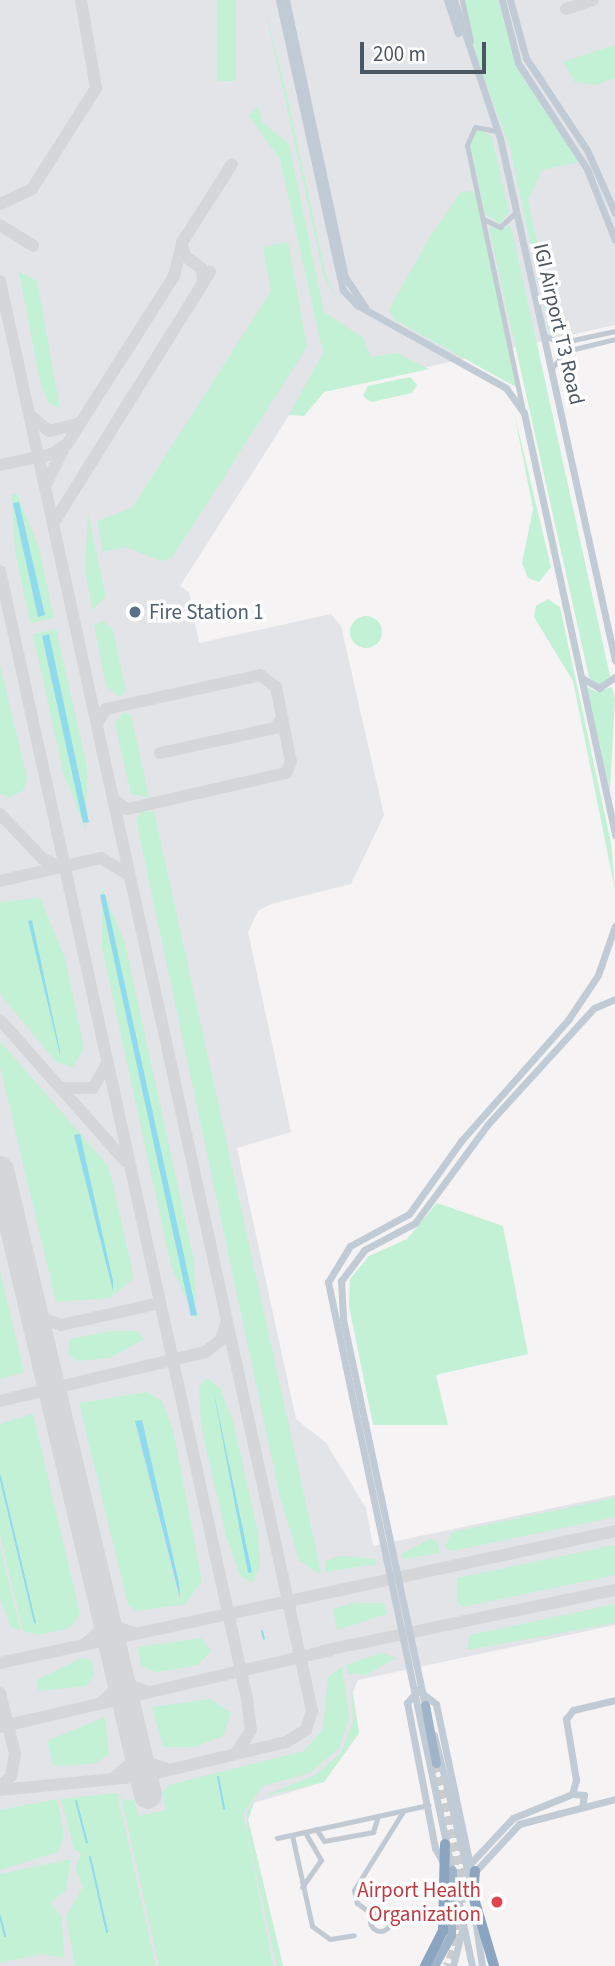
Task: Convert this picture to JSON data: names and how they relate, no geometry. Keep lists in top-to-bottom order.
{
  "streets": {
    "main road": ["IGI Airport T3 Road"]
  },
  "places": ["Fire Station 1", "Airport Health Organization"],
  "scale_bar": "200 m"
}
